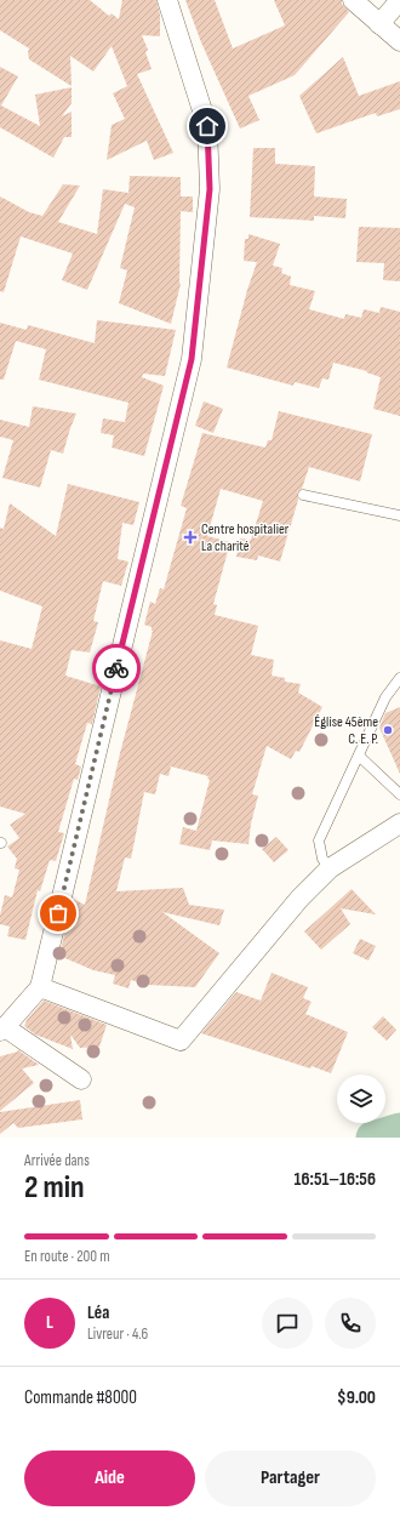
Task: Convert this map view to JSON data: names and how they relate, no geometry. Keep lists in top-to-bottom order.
{
  "places": {
    "health": ["Centre hospitalier La charité"],
    "other": ["Église 45ème C. E. P."]
  },
  "page": {
    "heading": ["2 min", "Arrivée dans", "16:51–16:56"],
    "panel": [
      "Léa",
      "Livreur · 4.6",
      "Commande #8000",
      "$9.00"
    ],
    "bar": "En route · 200 m",
    "round": "L",
    "buttons": ["Aide", "Partager"]
  }
}
